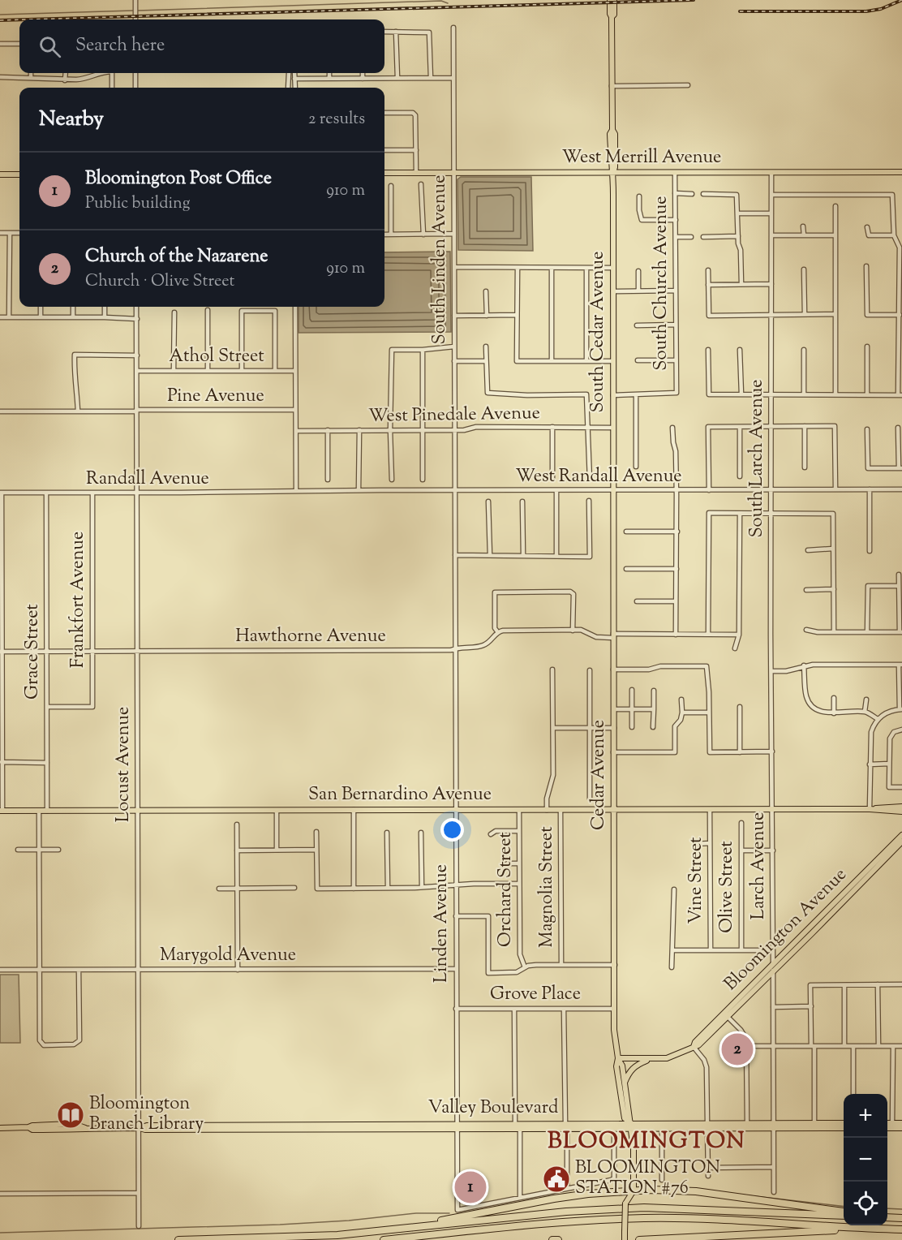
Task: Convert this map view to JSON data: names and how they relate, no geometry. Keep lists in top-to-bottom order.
{
  "streets": {
    "main road": [
      "West Merrill Avenue",
      "South Cedar Avenue",
      "Cedar Avenue",
      "San Bernardino Avenue",
      "Bloomington Avenue",
      "Valley Boulevard"
    ],
    "street": [
      "South Linden Avenue",
      "South Church Avenue",
      "Athol Street",
      "Pine Avenue",
      "West Pinedale Avenue",
      "South Larch Avenue",
      "West Randall Avenue",
      "Randall Avenue",
      "Frankfort Avenue",
      "Hawthorne Avenue",
      "Grace Street",
      "Locust Avenue",
      "Larch Avenue",
      "Vine Street",
      "Magnolia Street",
      "Olive Street",
      "Orchard Street",
      "Linden Avenue",
      "Marygold Avenue",
      "Grove Place"
    ]
  },
  "crossings": [
    ["West Merrill Avenue", "South Linden Avenue"],
    ["West Merrill Avenue", "South Church Avenue"],
    ["West Merrill Avenue", "South Cedar Avenue"],
    ["West Merrill Avenue", "South Larch Avenue"],
    ["South Linden Avenue", "West Pinedale Avenue"],
    ["South Linden Avenue", "West Randall Avenue"],
    ["South Linden Avenue", "Linden Avenue"],
    ["South Cedar Avenue", "West Pinedale Avenue"],
    ["South Cedar Avenue", "West Randall Avenue"],
    ["South Cedar Avenue", "Cedar Avenue"],
    ["Athol Street", "Locust Avenue"],
    ["Pine Avenue", "Locust Avenue"],
    ["South Larch Avenue", "West Randall Avenue"],
    ["South Larch Avenue", "Larch Avenue"],
    ["West Randall Avenue", "Randall Avenue"],
    ["West Randall Avenue", "Cedar Avenue"],
    ["West Randall Avenue", "Linden Avenue"],
    ["Randall Avenue", "Frankfort Avenue"],
    ["Randall Avenue", "Grace Street"],
    ["Randall Avenue", "Locust Avenue"],
    ["Frankfort Avenue", "Hawthorne Avenue"],
    ["Frankfort Avenue", "Grace Street"],
    ["Hawthorne Avenue", "Grace Street"],
    ["Hawthorne Avenue", "Locust Avenue"],
    ["Hawthorne Avenue", "Linden Avenue"],
    ["Grace Street", "San Bernardino Avenue"],
    ["Locust Avenue", "San Bernardino Avenue"],
    ["Locust Avenue", "Marygold Avenue"],
    ["Locust Avenue", "Valley Boulevard"],
    ["Cedar Avenue", "San Bernardino Avenue"],
    ["Cedar Avenue", "Bloomington Avenue"],
    ["Cedar Avenue", "Grove Place"],
    ["Cedar Avenue", "Valley Boulevard"],
    ["San Bernardino Avenue", "Larch Avenue"],
    ["San Bernardino Avenue", "Vine Street"],
    ["San Bernardino Avenue", "Magnolia Street"],
    ["San Bernardino Avenue", "Orchard Street"],
    ["San Bernardino Avenue", "Linden Avenue"],
    ["Larch Avenue", "Bloomington Avenue"],
    ["Larch Avenue", "Valley Boulevard"],
    ["Linden Avenue", "Marygold Avenue"],
    ["Linden Avenue", "Grove Place"],
    ["Linden Avenue", "Valley Boulevard"]
  ],
  "districts": ["BLOOMINGTON"],
  "places": {
    "library": ["Bloomington Branch Library"],
    "public building": ["BLOOMINGTON STATION #76"]
  },
  "page": {
    "search": "Search here",
    "heading": ["Nearby", "2 results"],
    "list": [
      {
        "mark": "1",
        "name": "Bloomington Post Office",
        "note": "Public building",
        "value": "910 m"
      },
      {
        "mark": "2",
        "name": "Church of the Nazarene",
        "note": "Church · Olive Street",
        "value": "910 m"
      }
    ],
    "pins": ["2", "1"],
    "map_buttons": ["+", "−"]
  }
}
